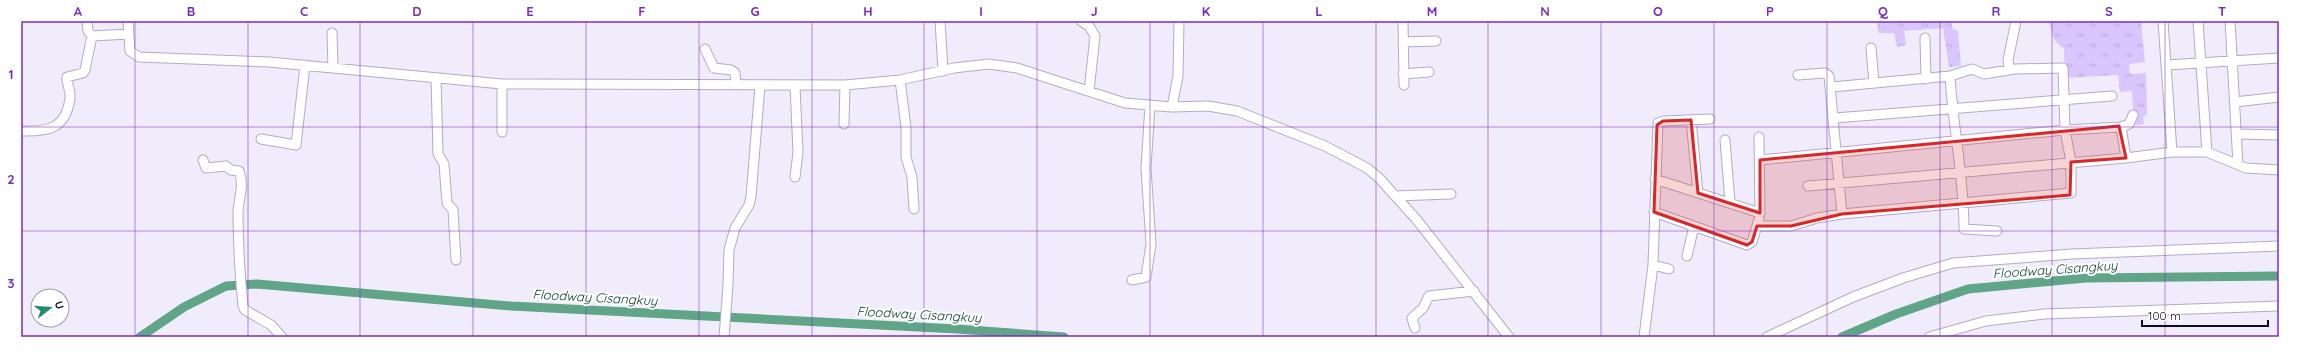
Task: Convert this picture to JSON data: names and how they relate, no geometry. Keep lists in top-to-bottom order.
{
  "water": ["Floodway Cisangkuy"],
  "scale_bar": "100 m",
  "north": "right",
  "grid": {
    "columns": [
      "A",
      "B",
      "C",
      "D",
      "E",
      "F",
      "G",
      "H",
      "I",
      "J",
      "K",
      "L",
      "M",
      "N",
      "O",
      "P",
      "Q",
      "R",
      "S",
      "T"
    ],
    "rows": ["1", "2", "3"]
  }
}
